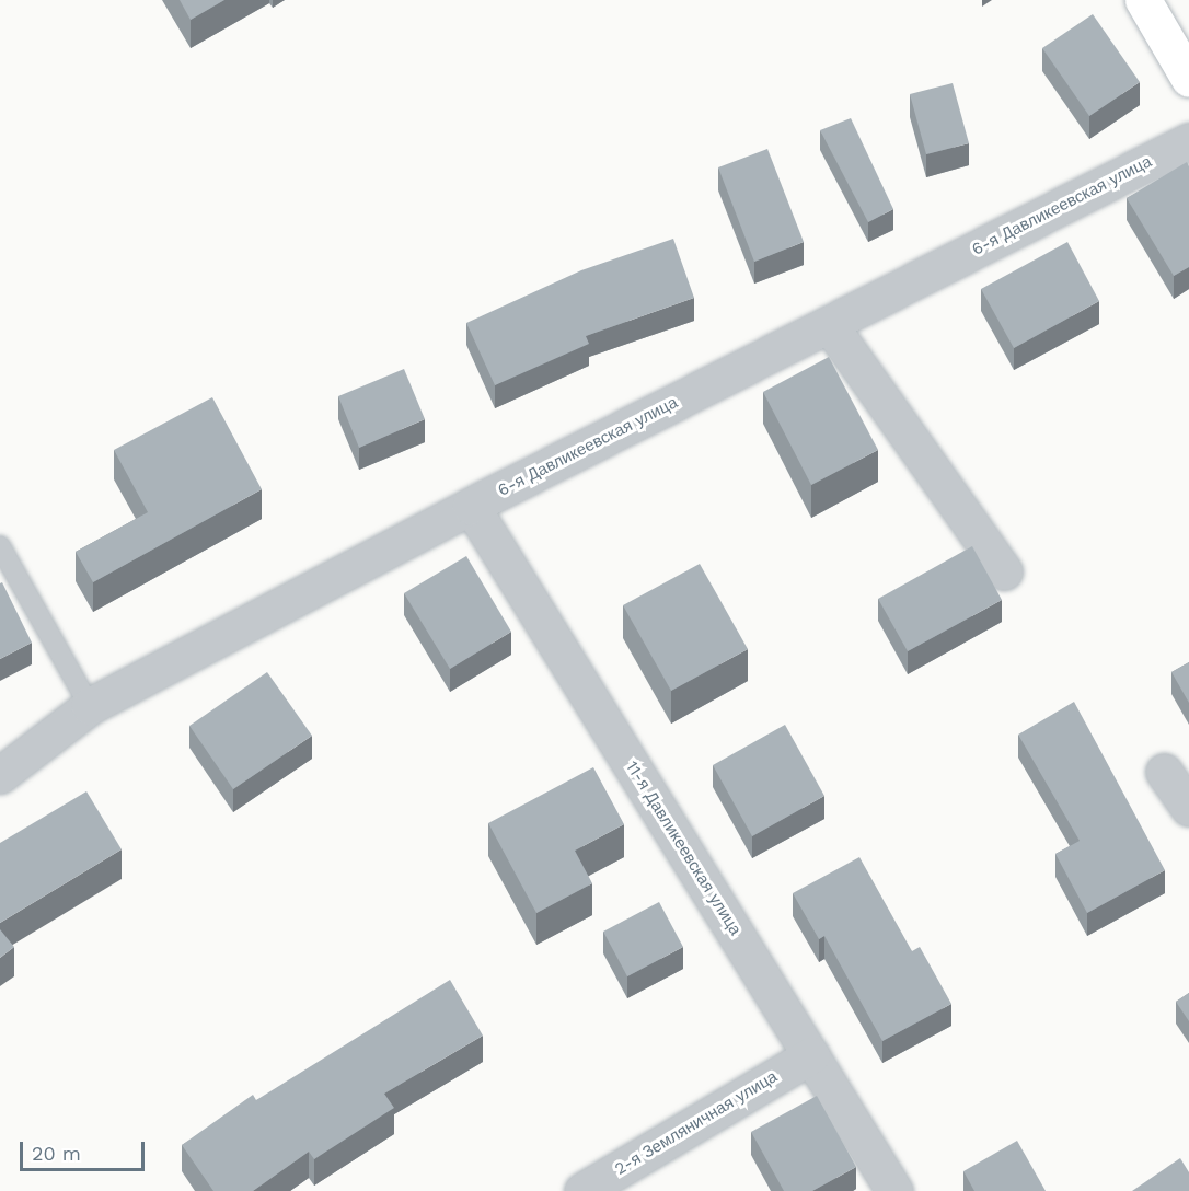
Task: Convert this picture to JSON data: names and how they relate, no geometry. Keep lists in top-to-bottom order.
{
  "streets": {
    "street": ["6-я Давликеевская улица", "11-я Давликеевская улица", "2-я Земляничная улица"]
  },
  "crossings": [
    ["6-я Давликеевская улица", "11-я Давликеевская улица"],
    ["11-я Давликеевская улица", "2-я Земляничная улица"]
  ],
  "scale_bar": "20 m"
}
